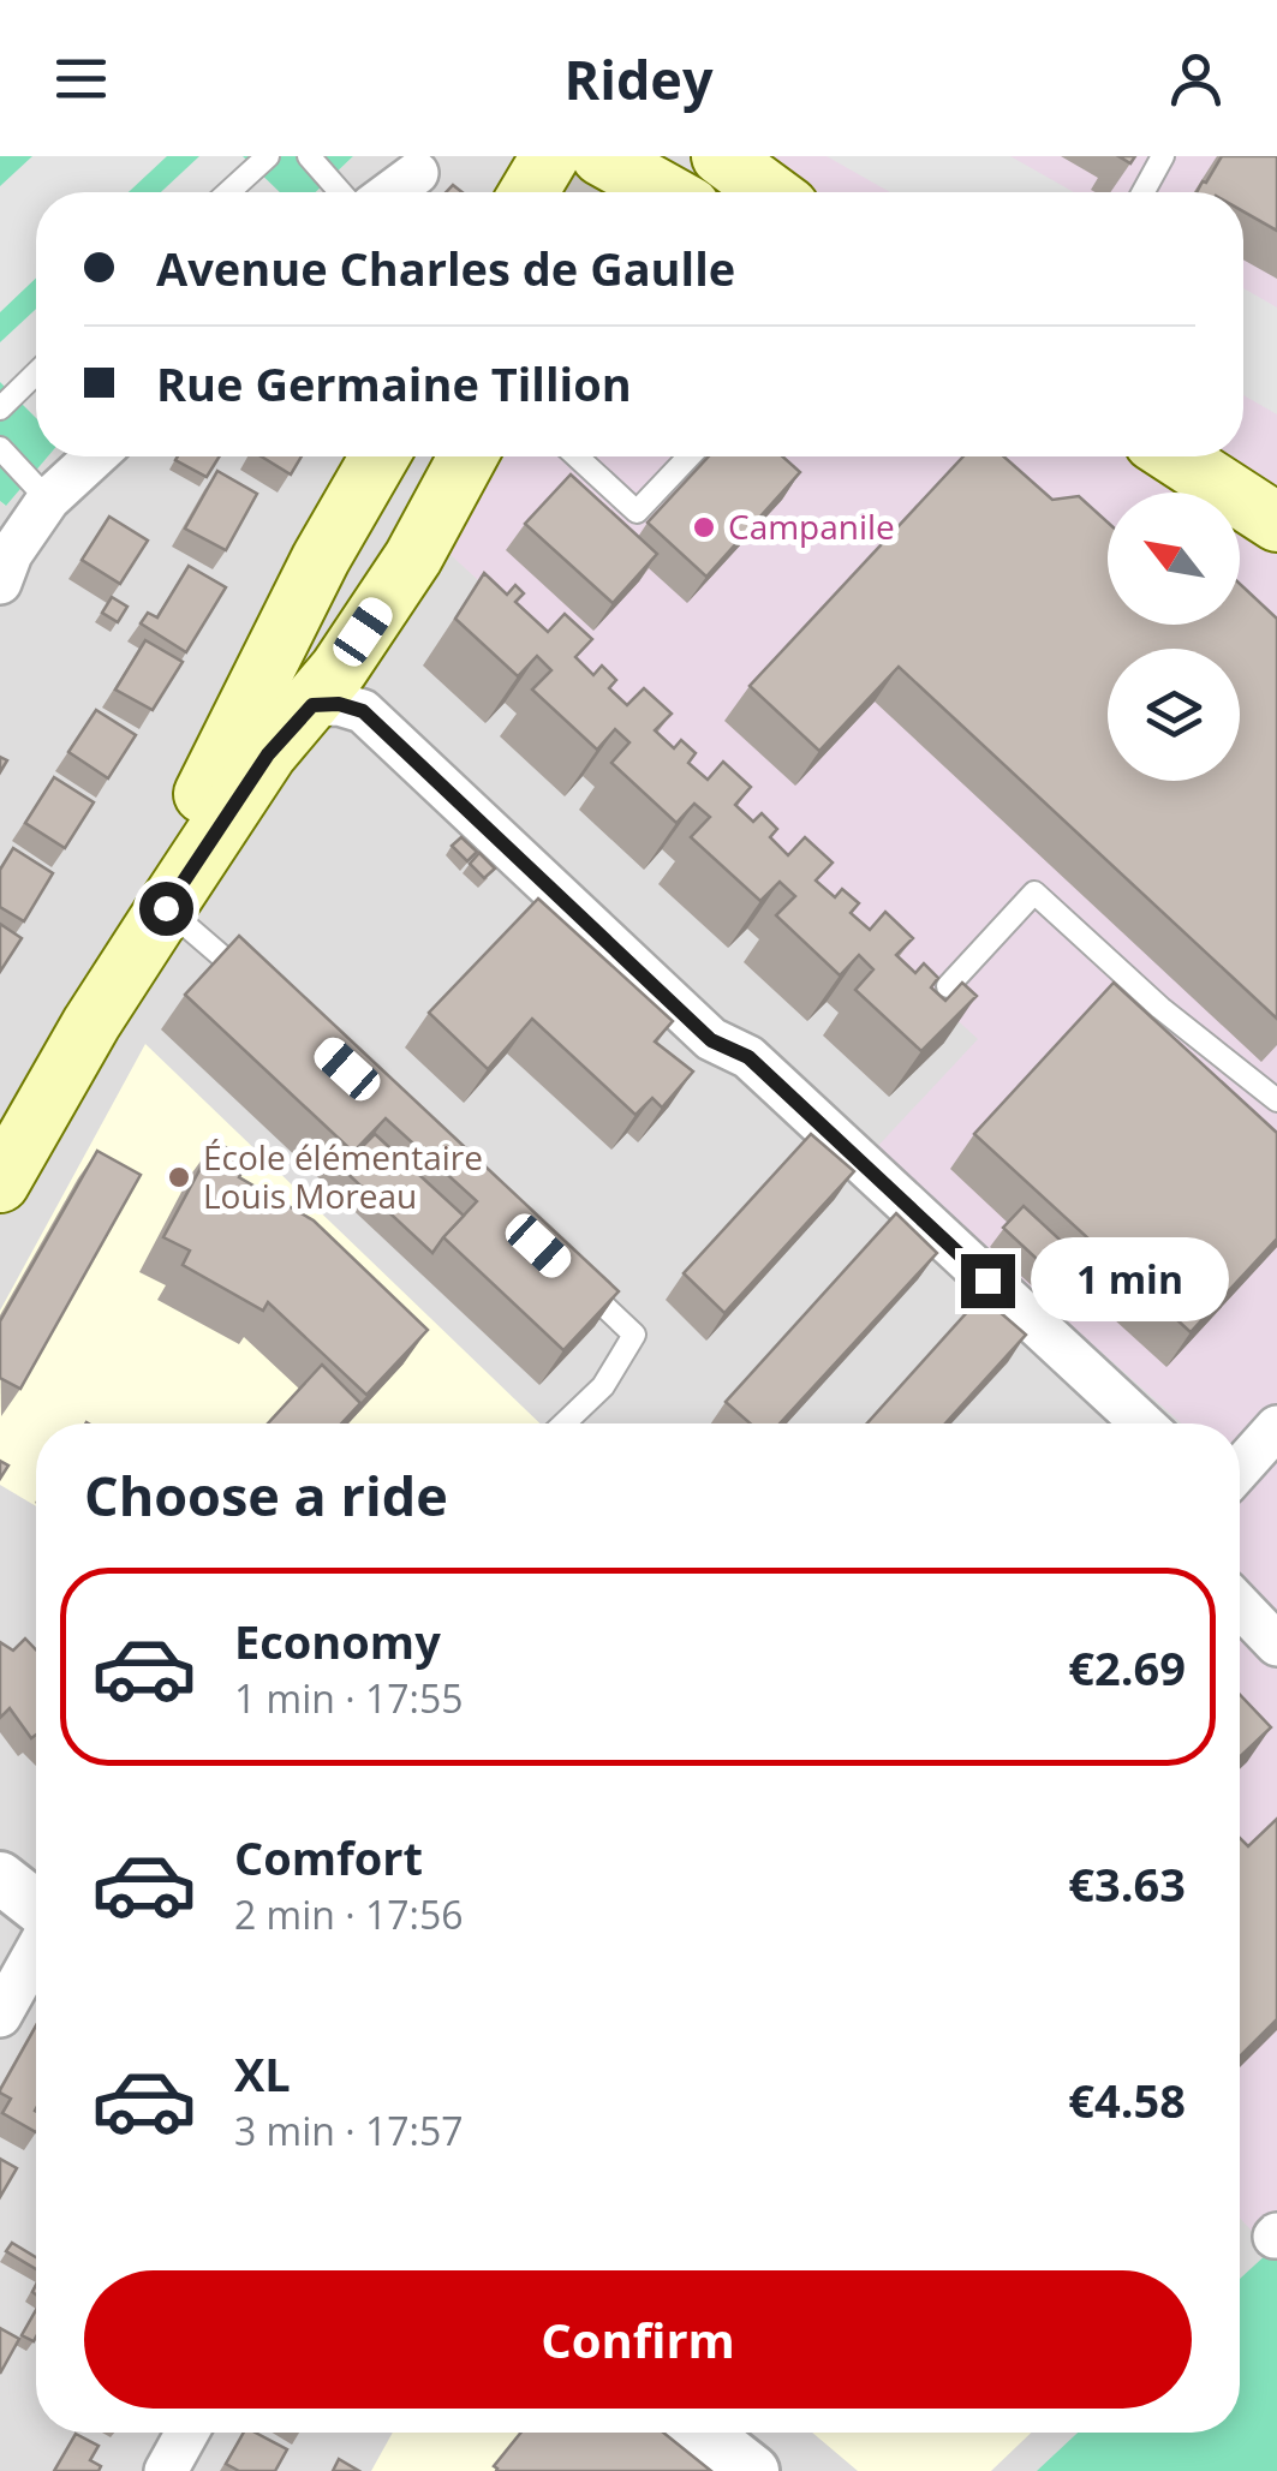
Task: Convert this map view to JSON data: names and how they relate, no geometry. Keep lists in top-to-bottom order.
{
  "places": ["Campanile", "École élémentaire Louis Moreau"],
  "north": "top left",
  "page": {
    "header": "Ridey",
    "banner": ["Avenue Charles de Gaulle", "Rue Germaine Tillion"],
    "bubble": "1 min",
    "heading": "Choose a ride",
    "list": [
      {
        "name": "Economy",
        "note": "1 min · 17:55",
        "value": "€2.69"
      },
      {
        "name": "Comfort",
        "note": "2 min · 17:56",
        "value": "€3.63"
      },
      {
        "name": "XL",
        "note": "3 min · 17:57",
        "value": "€4.58"
      }
    ],
    "buttons": "Confirm"
  }
}
